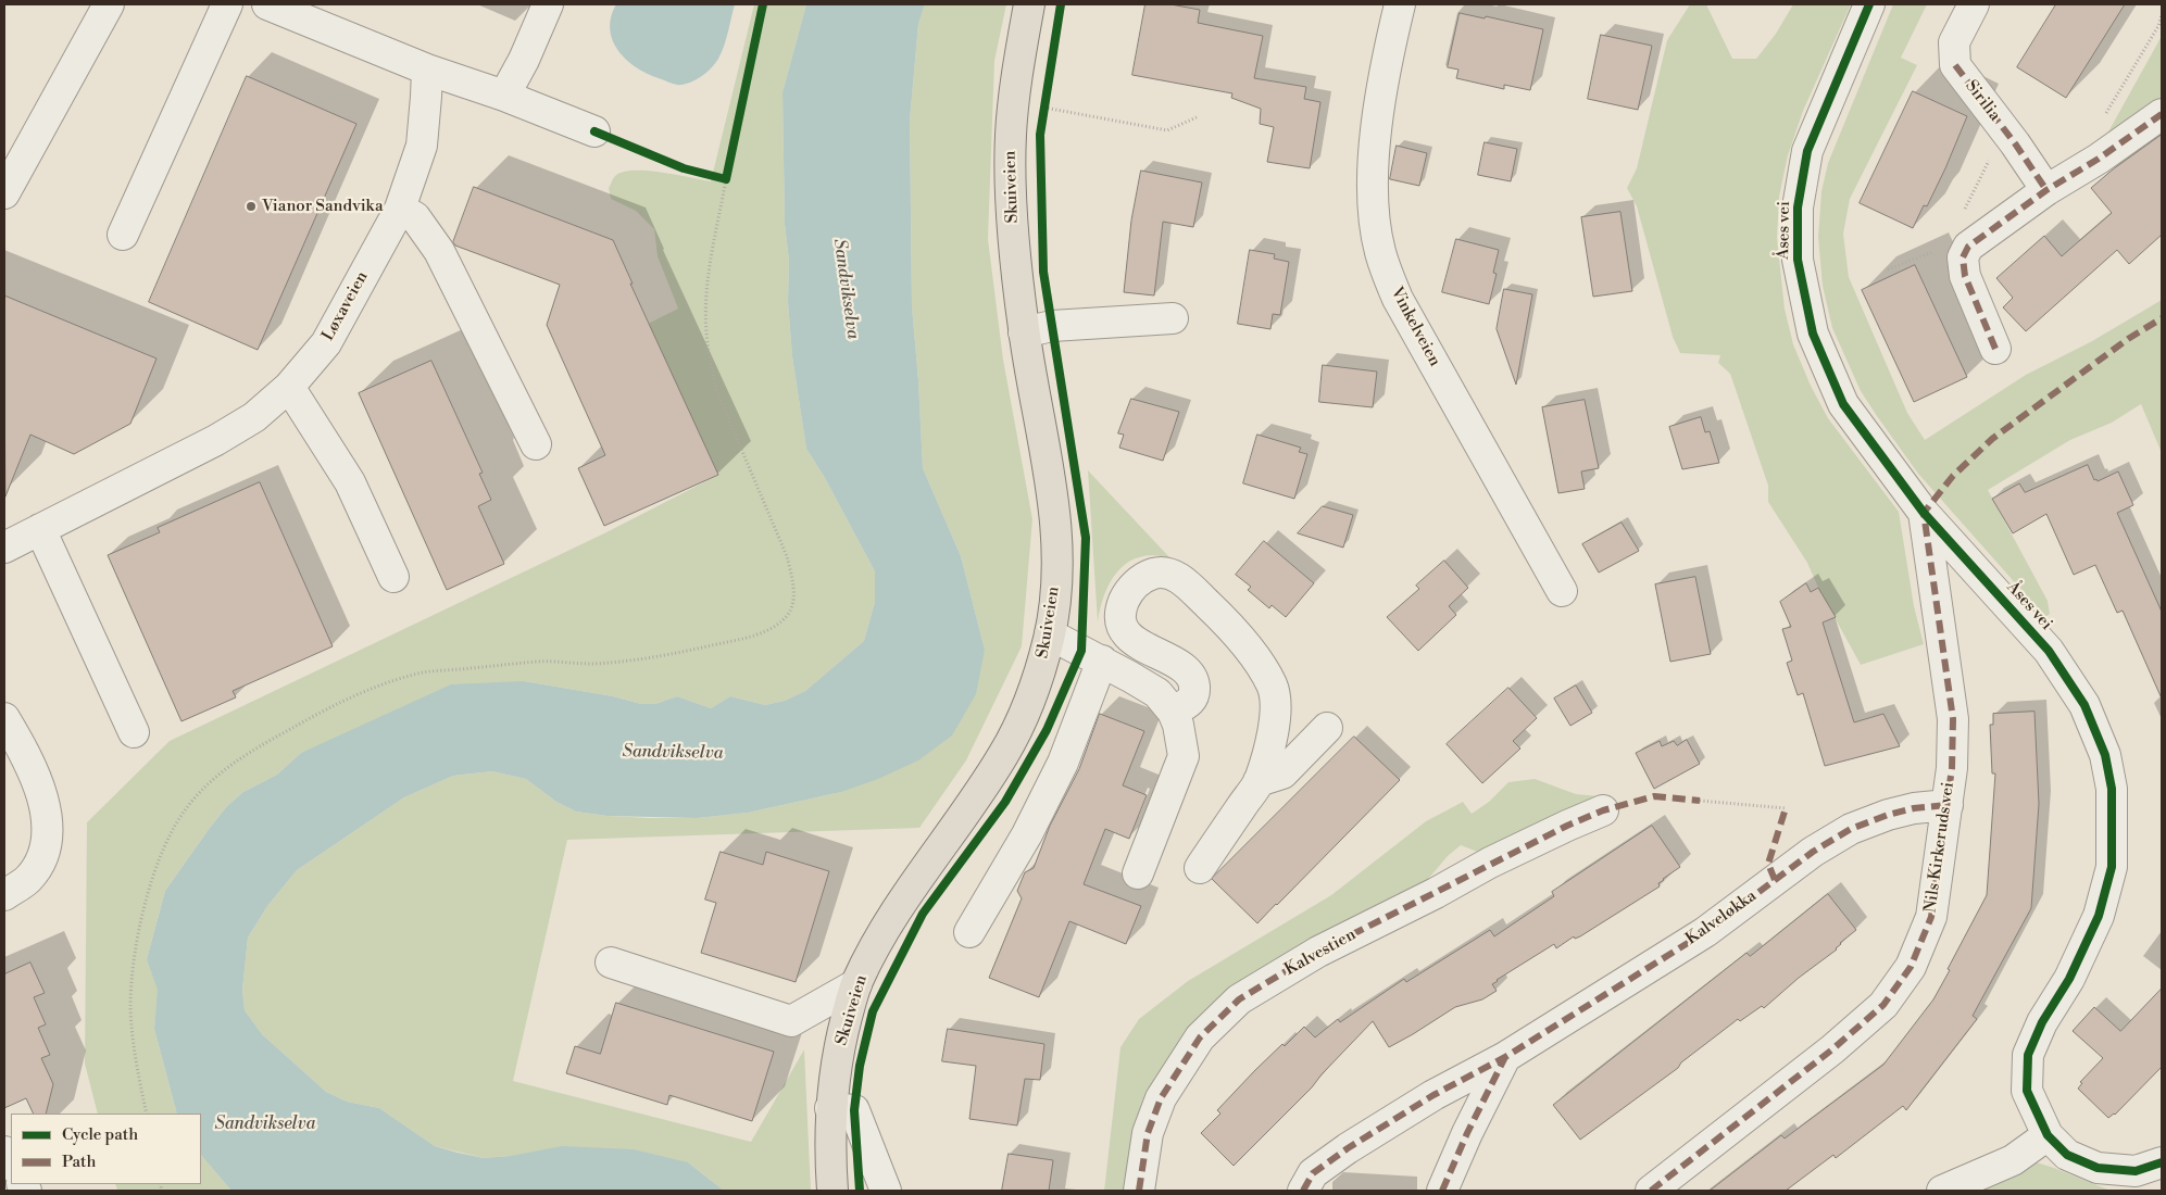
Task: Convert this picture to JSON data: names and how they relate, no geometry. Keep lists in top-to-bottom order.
{
  "streets": {
    "main road": ["Skuiveien"],
    "street": [
      "Sirilia",
      "Åses vei",
      "Løxaveien",
      "Vinkelveien",
      "Nils Kirkeruds vei",
      "Kalveløkka",
      "Kalvestien"
    ]
  },
  "crossings": [
    ["Åses vei", "Nils Kirkeruds vei"],
    ["Nils Kirkeruds vei", "Kalveløkka"]
  ],
  "water": ["Sandvikselva"],
  "places": ["Vianor Sandvika"],
  "legend": ["Cycle path", "Path"]
}
